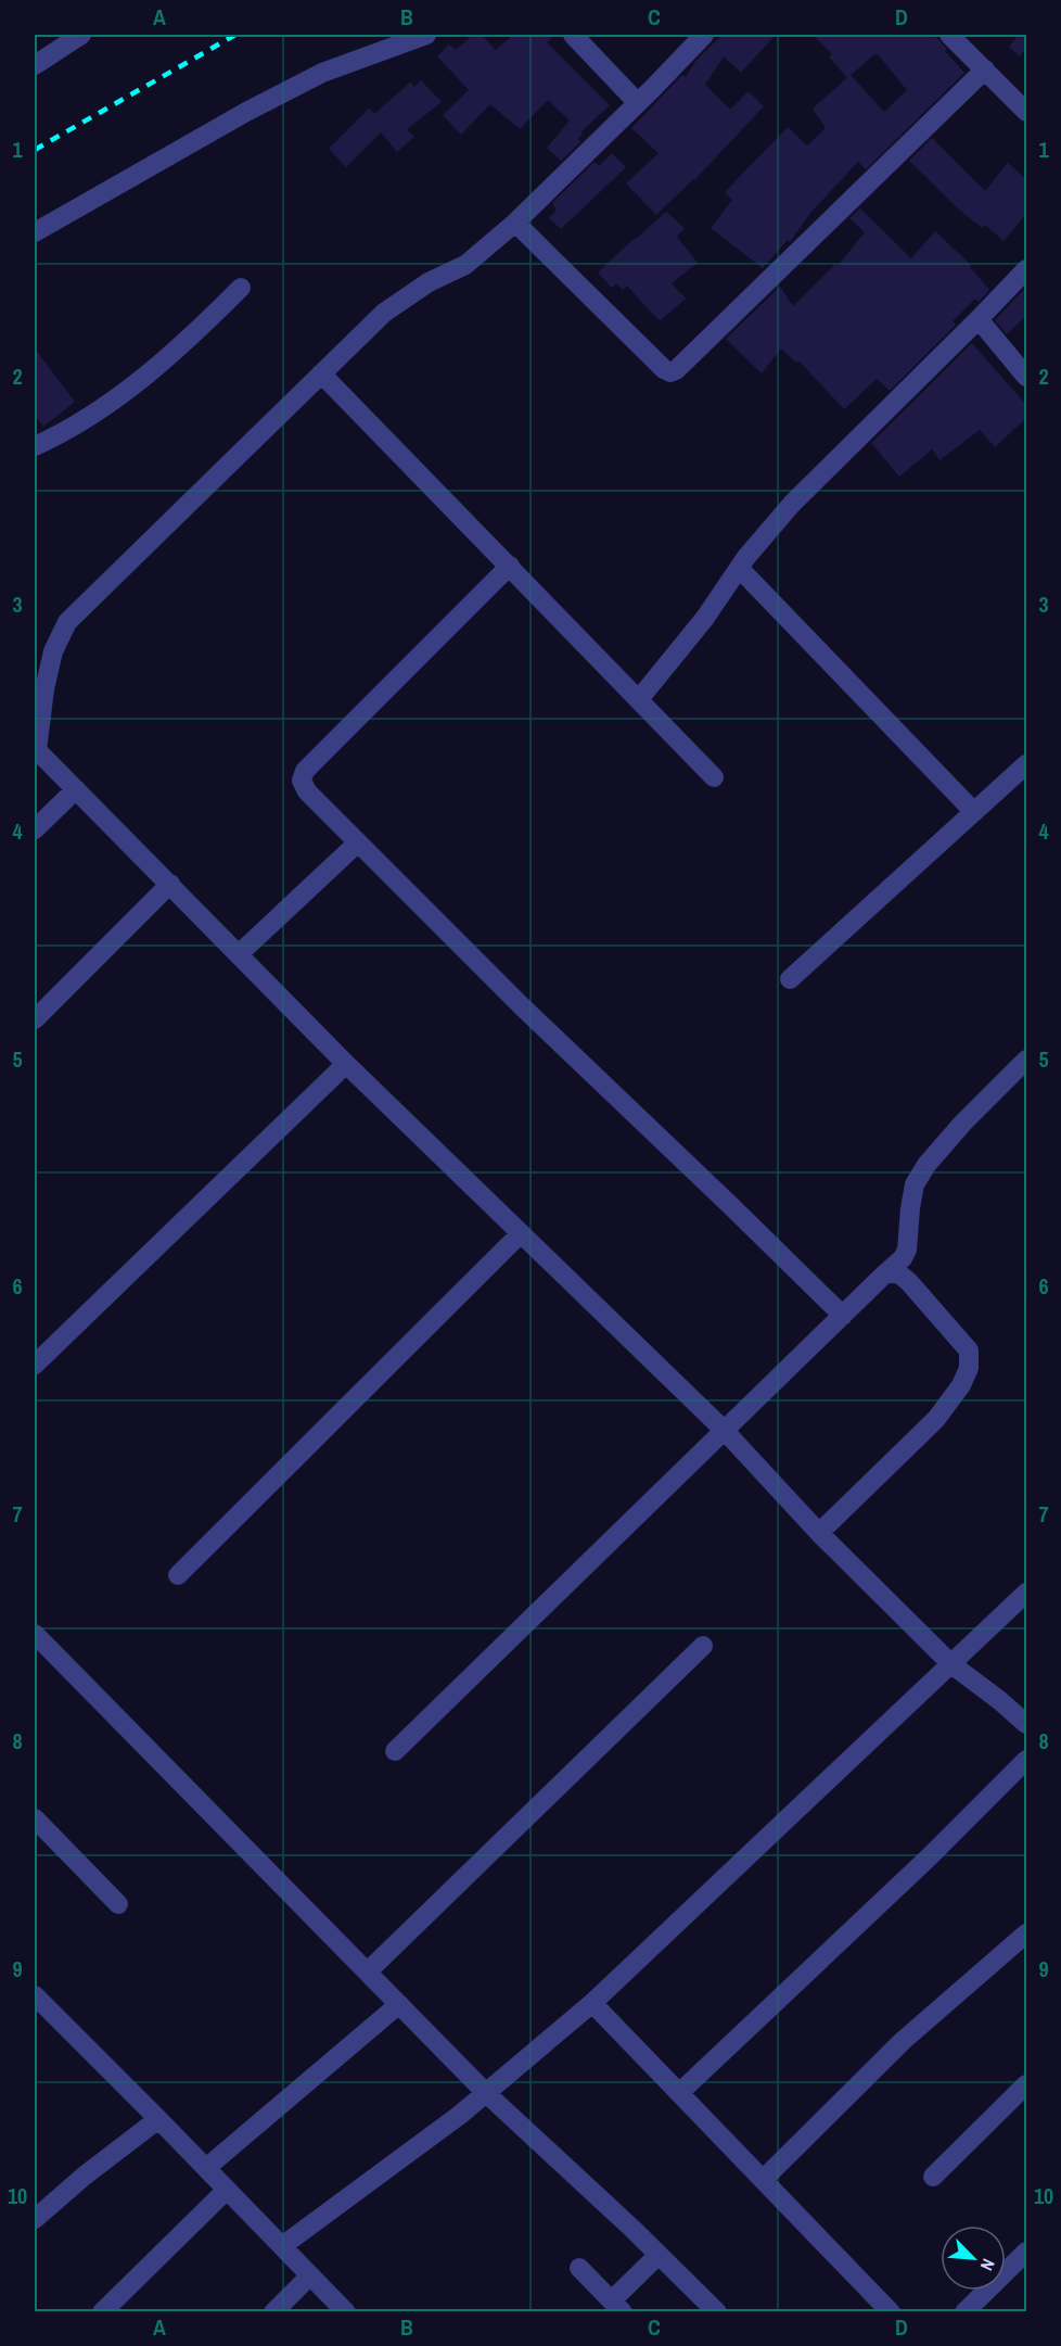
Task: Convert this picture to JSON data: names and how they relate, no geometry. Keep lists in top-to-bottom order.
{
  "north": "bottom right",
  "grid": {
    "columns": [
      "A",
      "B",
      "C",
      "D"
    ],
    "rows": [
      "1",
      "2",
      "3",
      "4",
      "5",
      "6",
      "7",
      "8",
      "9",
      "10"
    ]
  }
}
